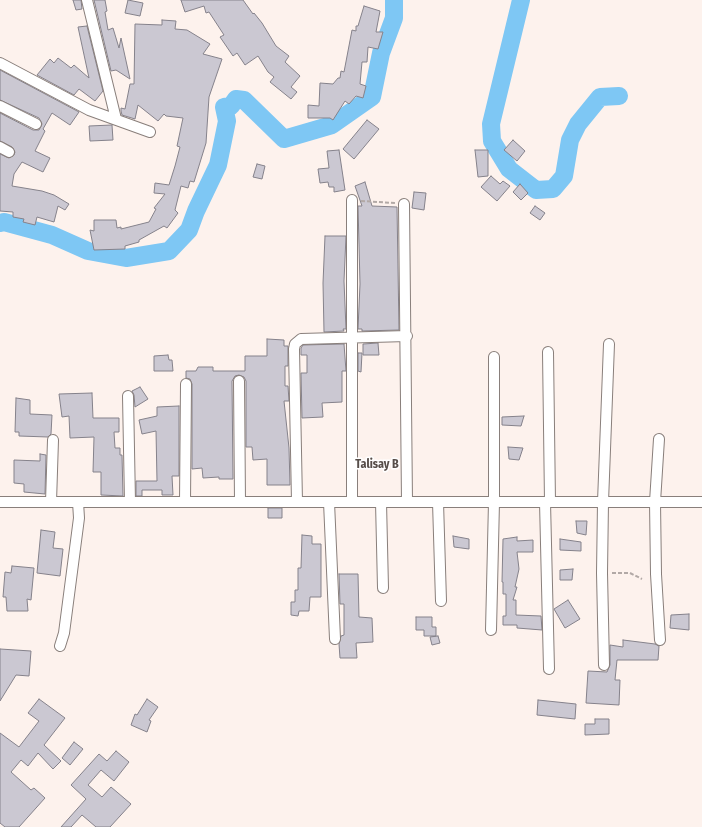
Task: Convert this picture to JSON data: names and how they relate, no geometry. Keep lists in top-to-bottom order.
{
  "districts": ["Talisay B"]
}
